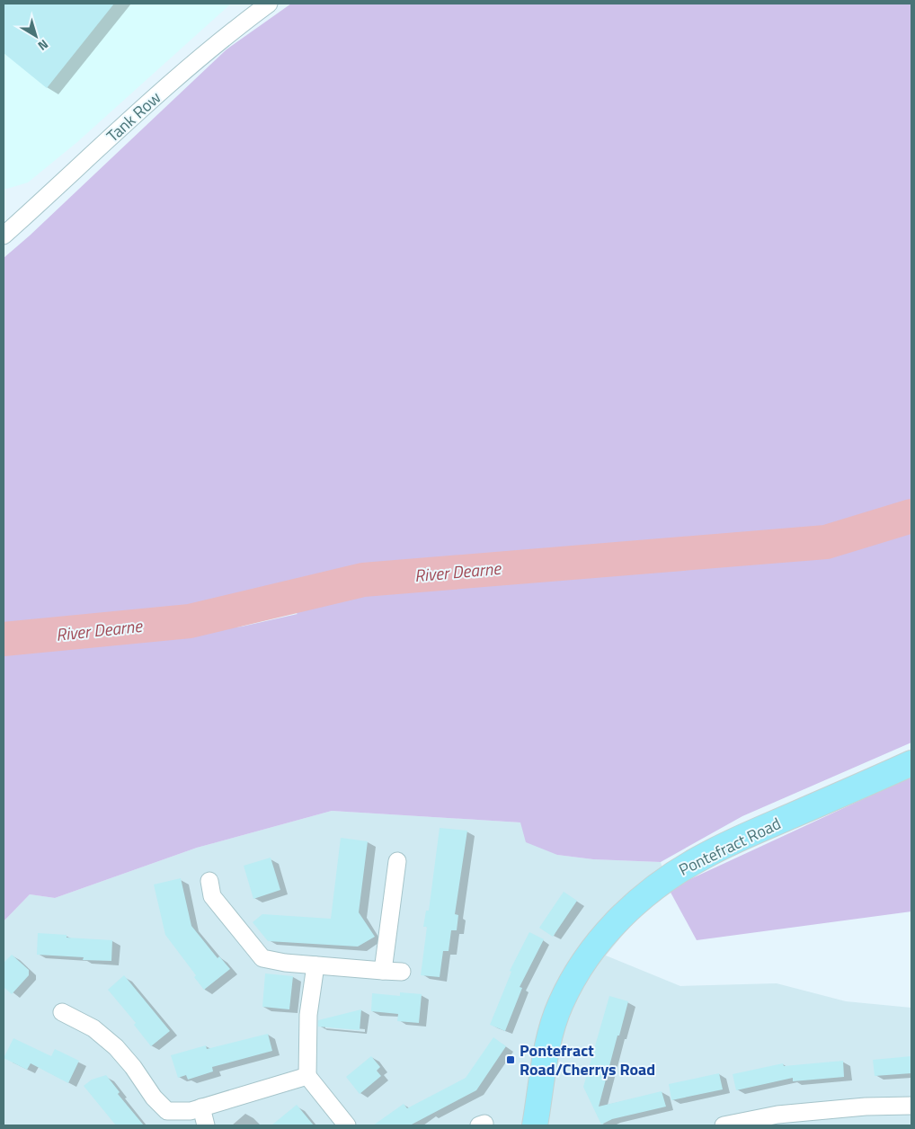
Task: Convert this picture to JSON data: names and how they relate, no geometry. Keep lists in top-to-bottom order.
{
  "streets": {
    "highway": ["Pontefract Road"],
    "street": ["Tank Row"]
  },
  "water": ["River Dearne"],
  "places": {
    "transit": ["Pontefract Road/Cherrys Road"]
  },
  "north": "bottom right"
}
